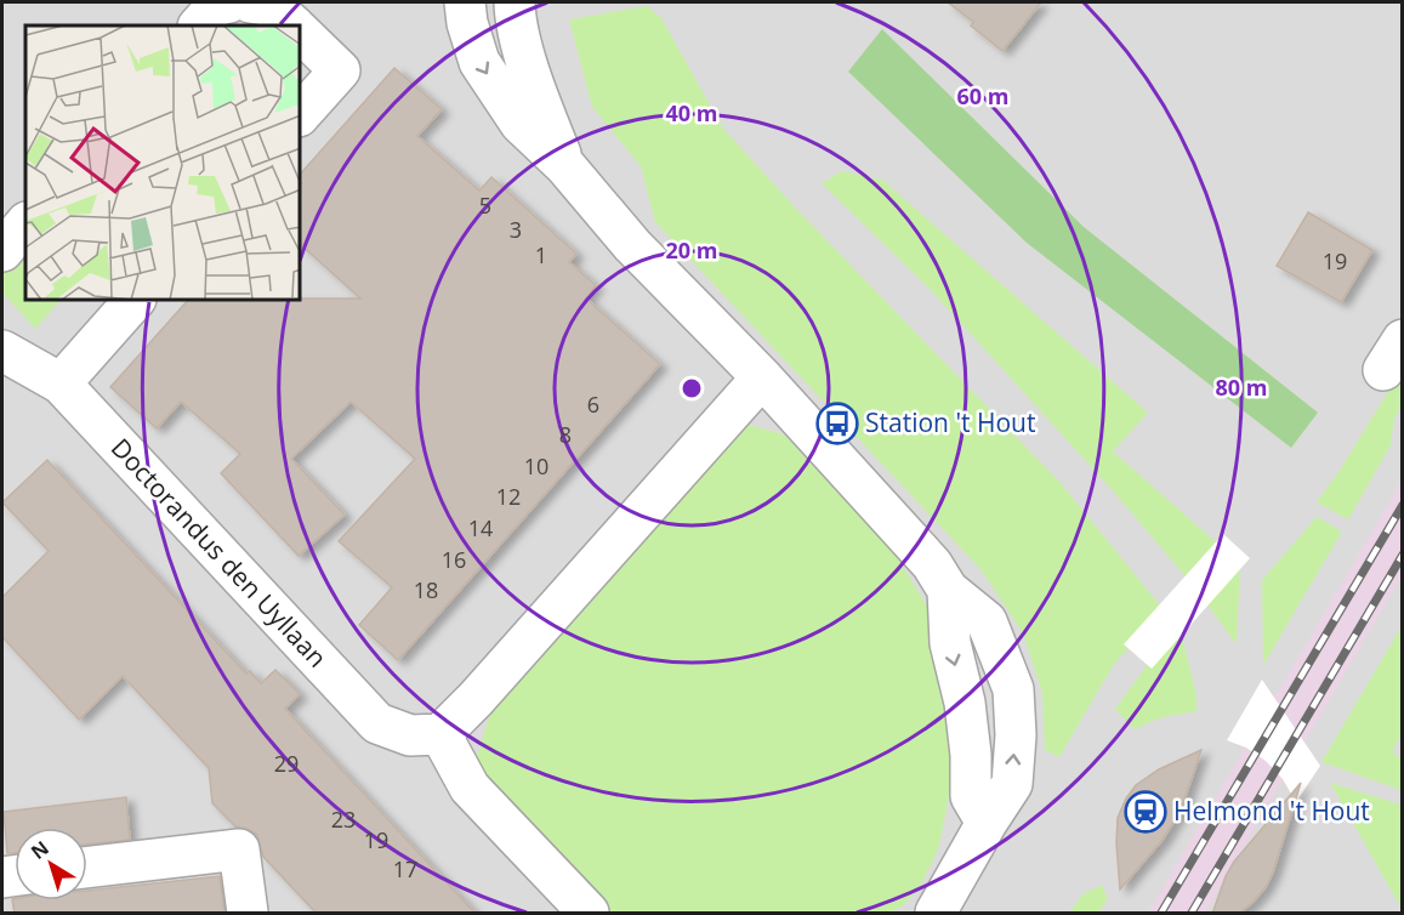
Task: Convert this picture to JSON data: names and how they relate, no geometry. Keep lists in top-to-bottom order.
{
  "streets": {
    "street": ["Doctorandus den Uyllaan"]
  },
  "places": {
    "bus stop": ["Station 't Hout"],
    "station": ["Helmond 't Hout"]
  },
  "house_numbers": [
    "5",
    "3",
    "1",
    "19",
    "6",
    "8",
    "10",
    "12",
    "14",
    "16",
    "18",
    "29",
    "23",
    "19",
    "17"
  ],
  "north": "top left",
  "rings": [
    "60 m",
    "40 m",
    "20 m",
    "80 m"
  ]
}
